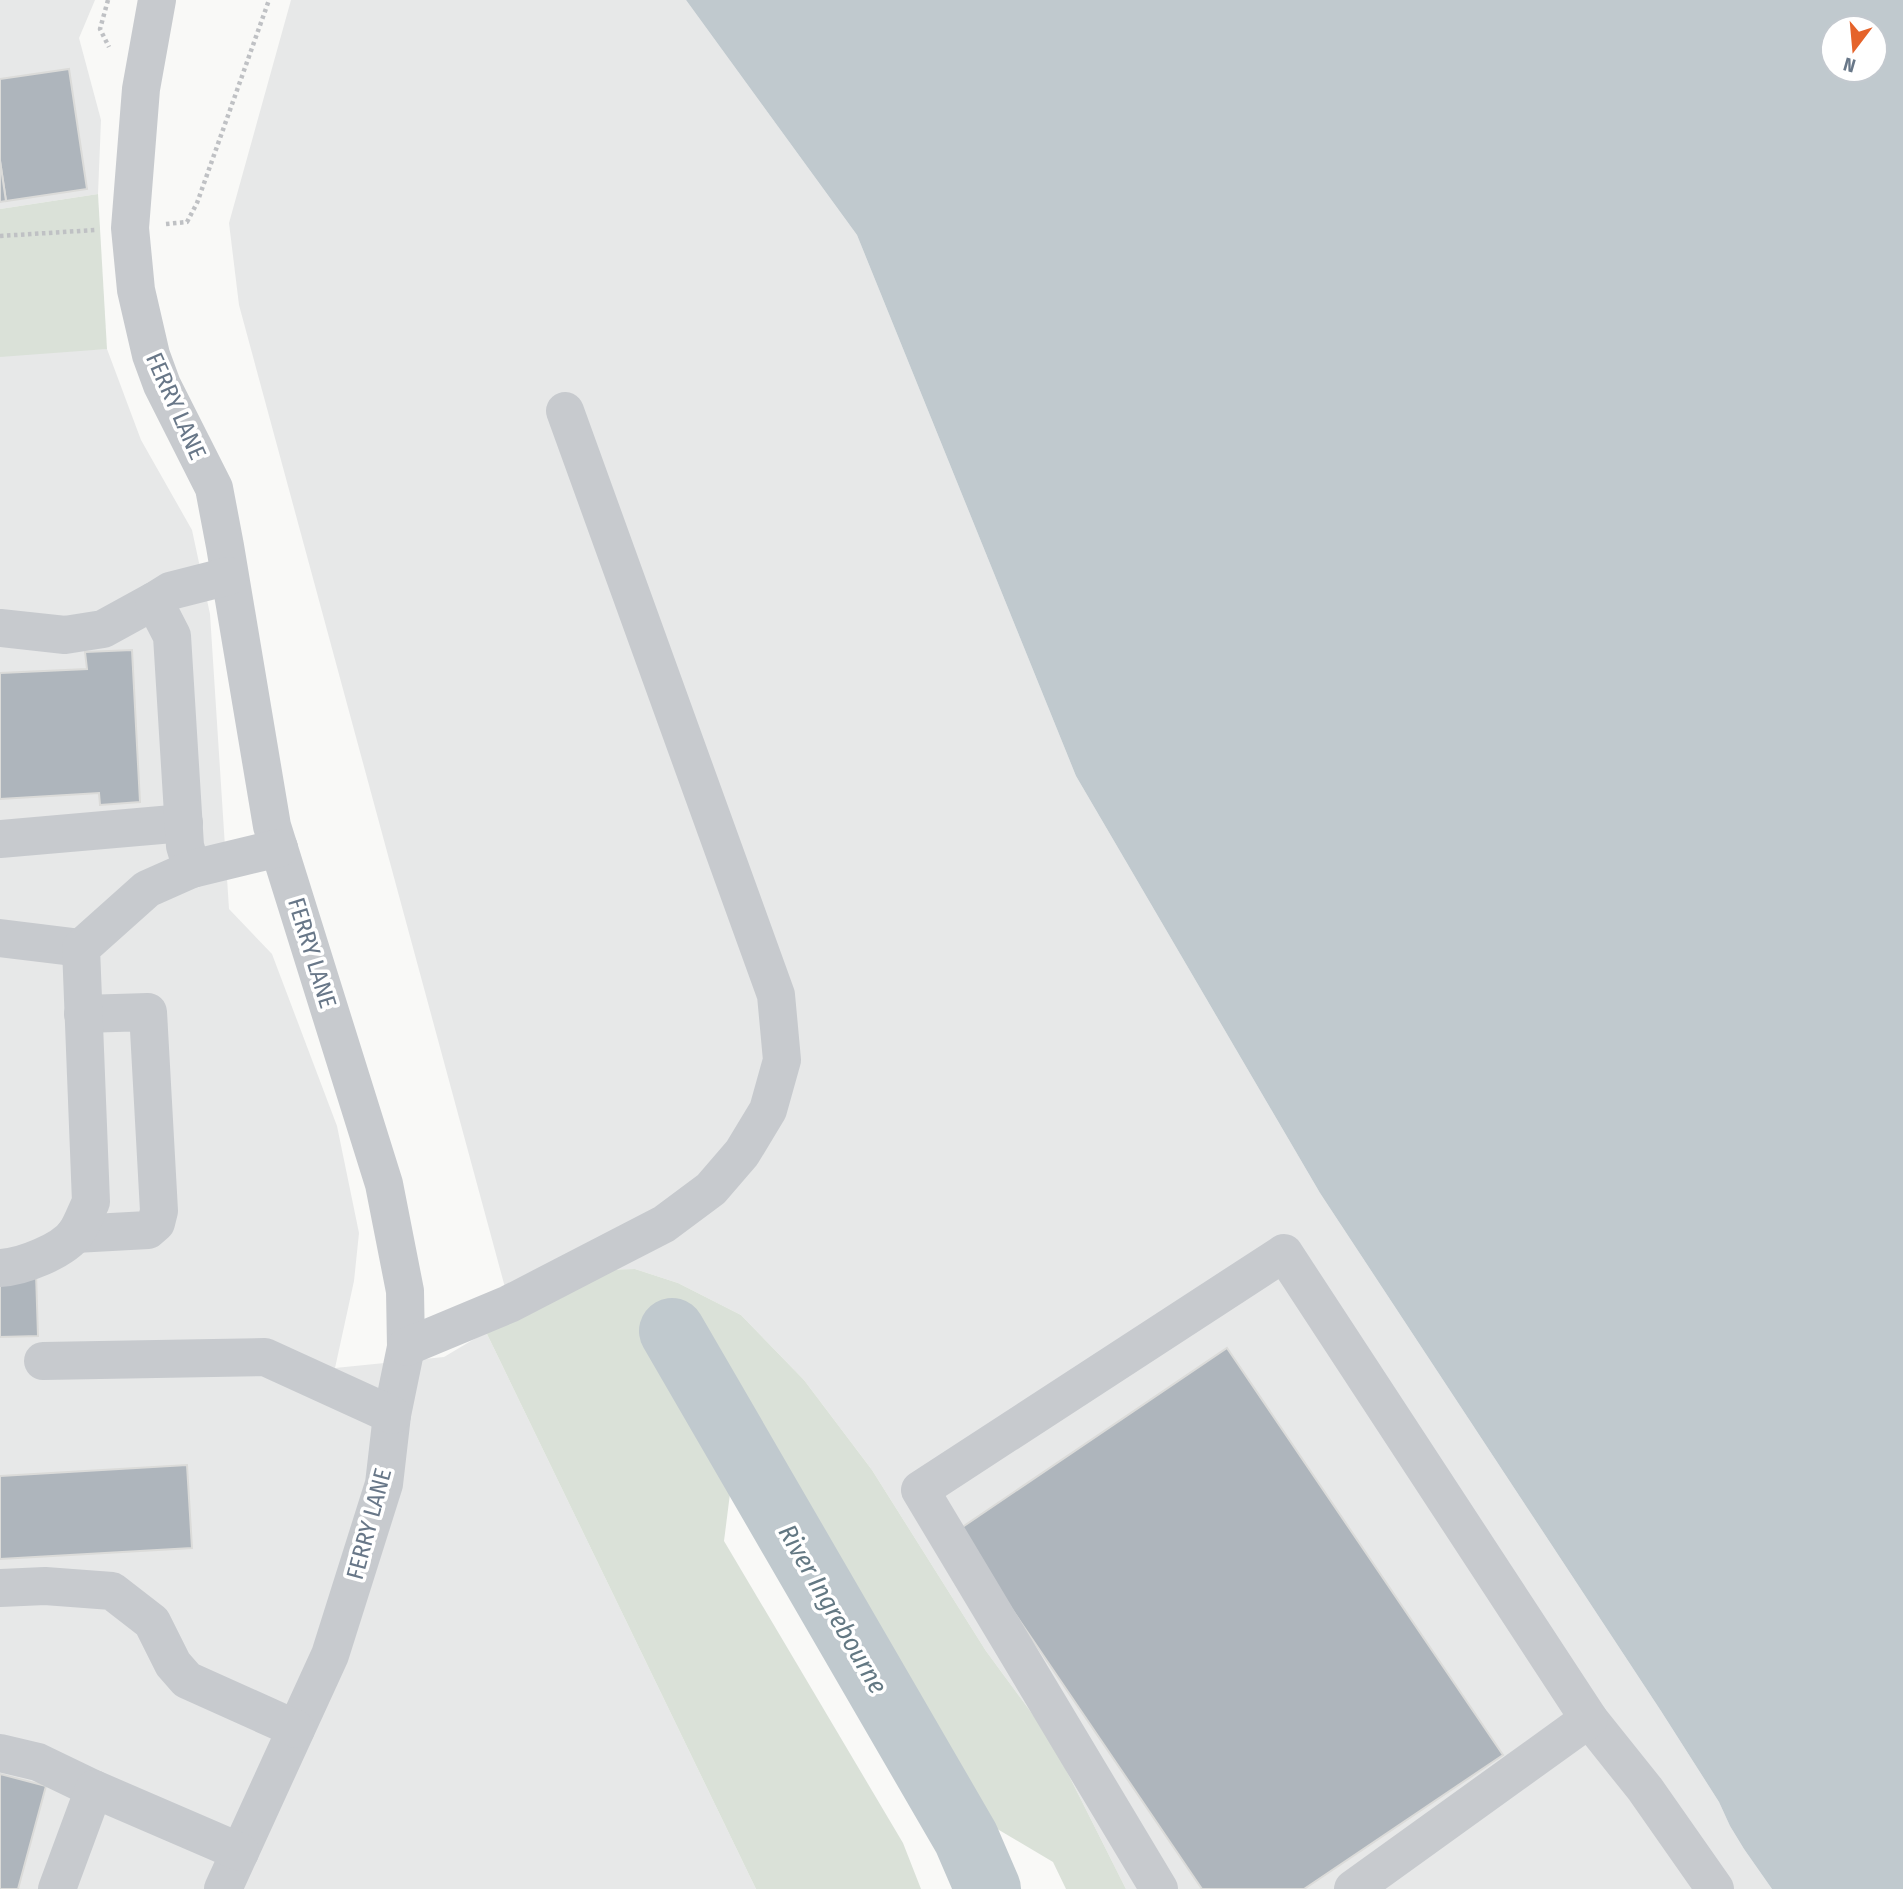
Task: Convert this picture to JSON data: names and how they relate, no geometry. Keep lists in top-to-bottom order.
{
  "streets": {
    "street": ["FERRY LANE"]
  },
  "water": ["River Ingrebourne"],
  "north": "bottom"
}
